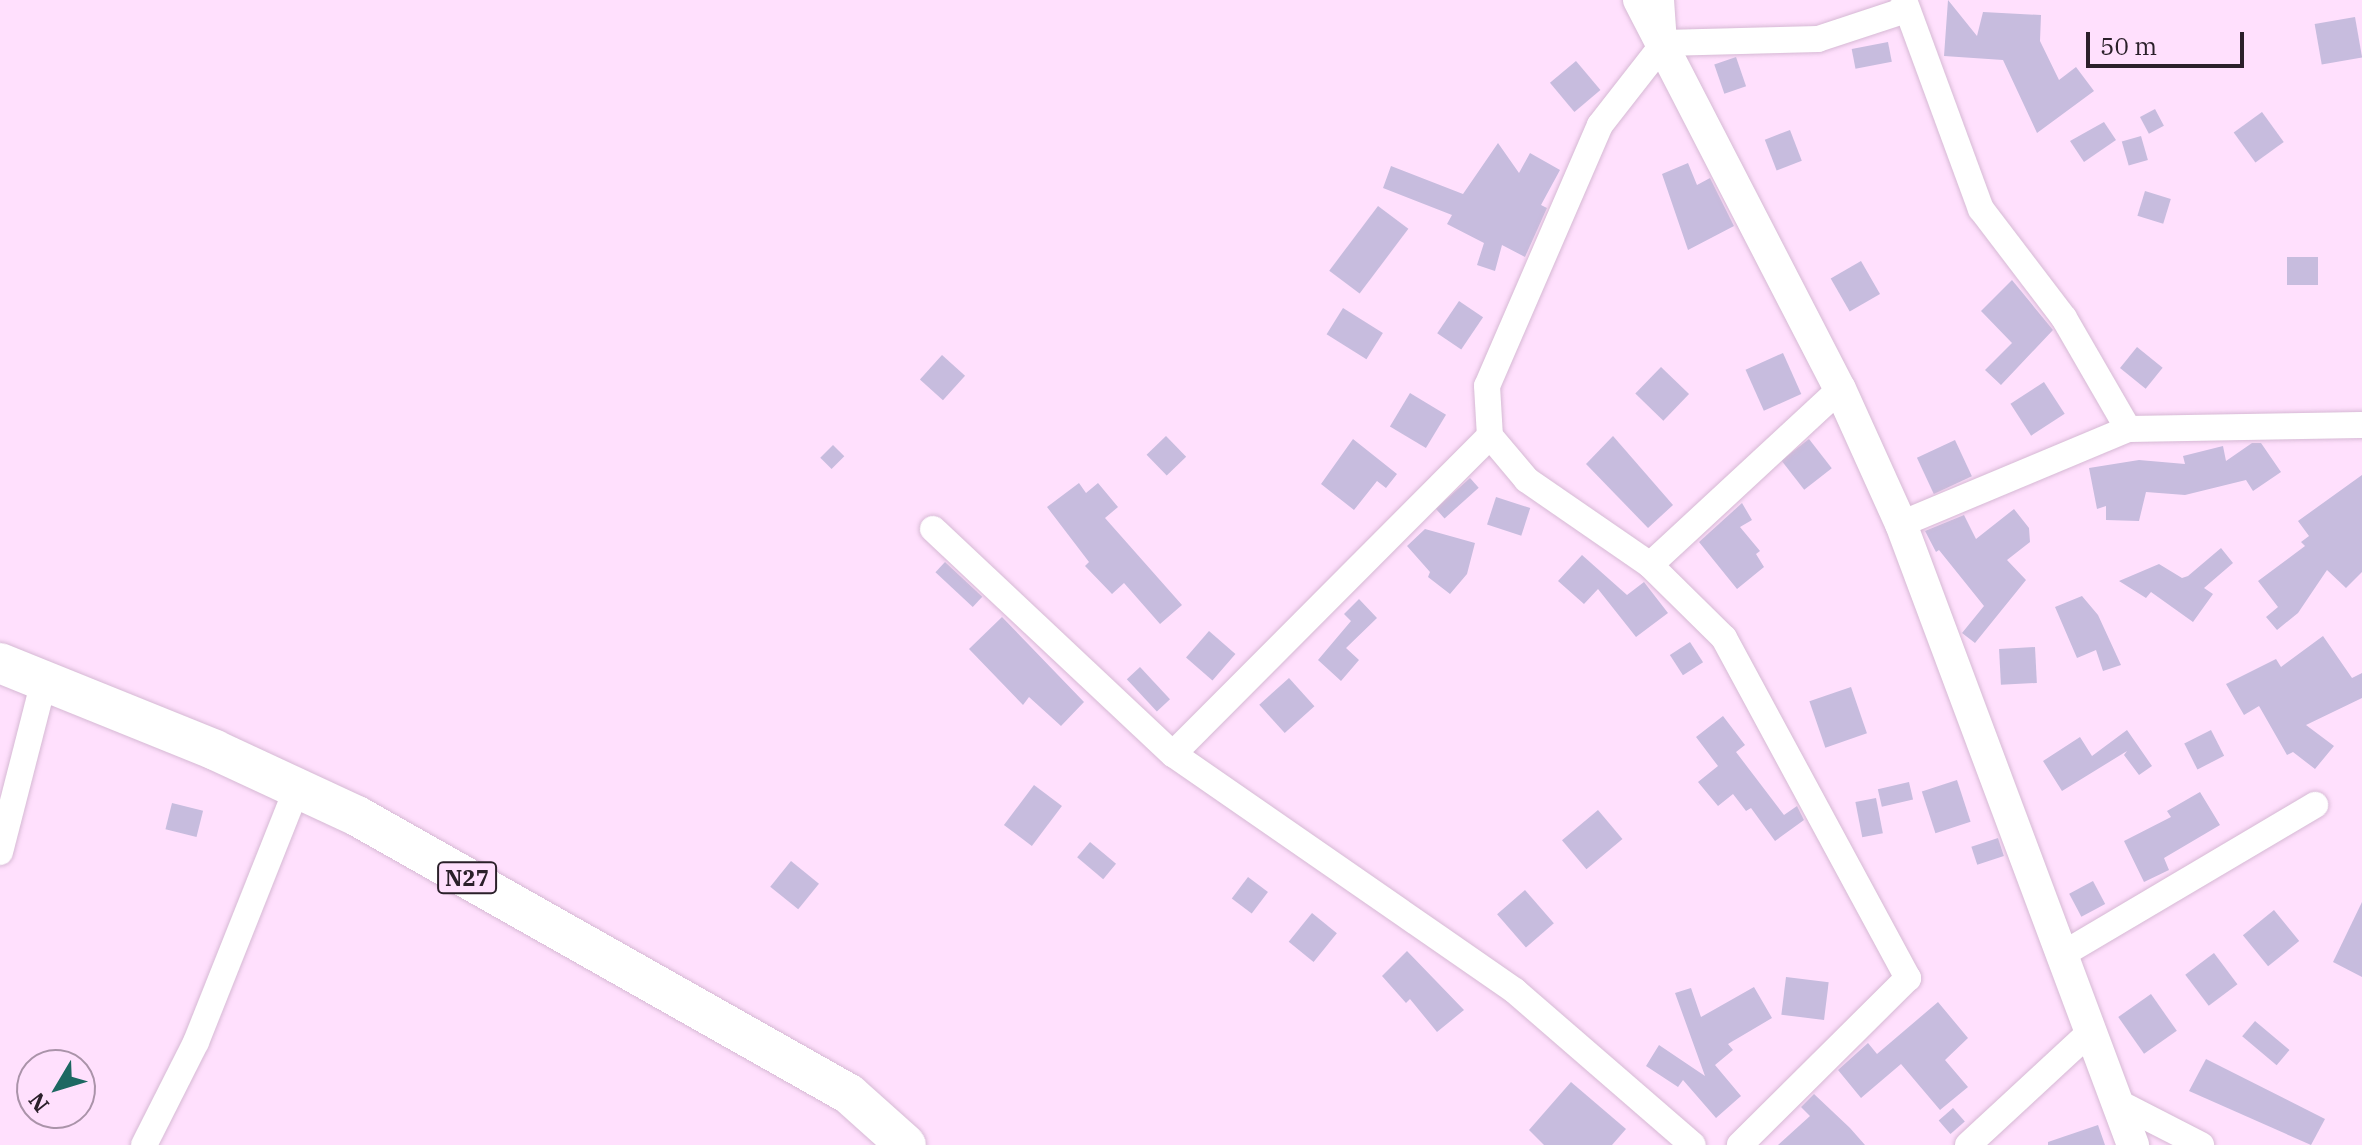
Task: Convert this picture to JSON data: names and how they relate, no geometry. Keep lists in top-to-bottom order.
{
  "streets": {
    "main road": ["N27"]
  },
  "scale_bar": "50 m",
  "north": "bottom left"
}
